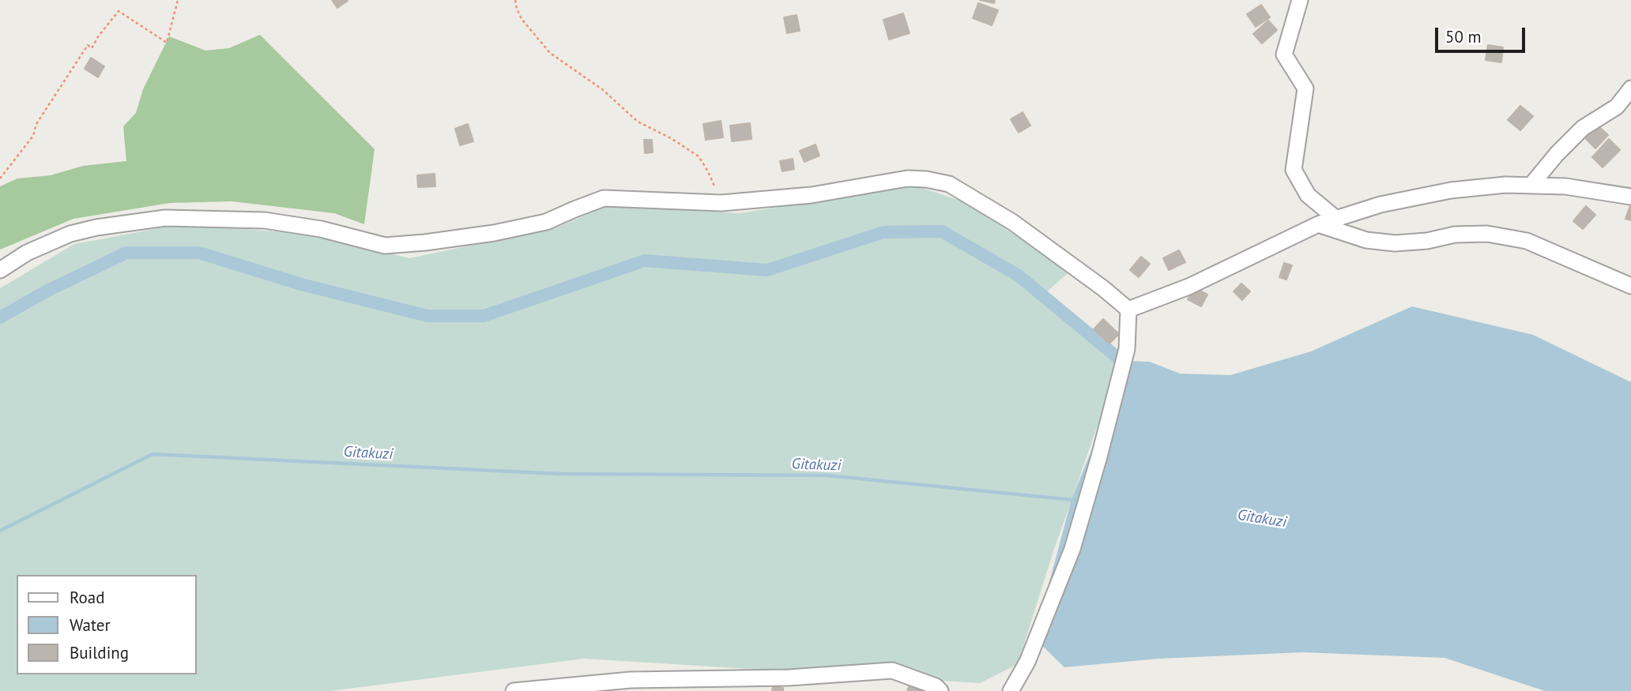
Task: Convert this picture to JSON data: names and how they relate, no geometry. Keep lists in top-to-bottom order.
{
  "water": ["Gitakuzi"],
  "legend": ["Road", "Water", "Building"],
  "scale_bar": "50 m"
}
